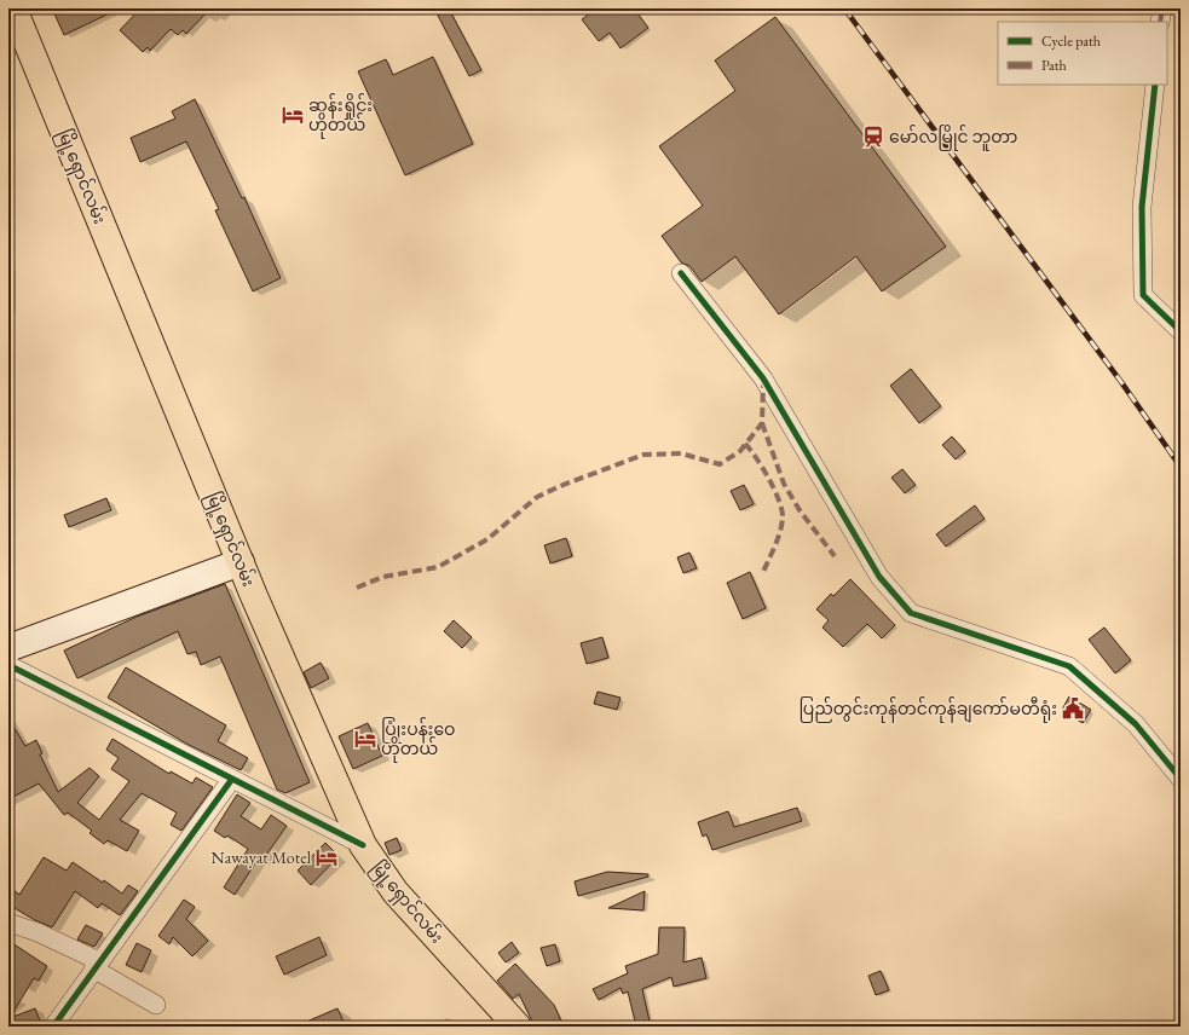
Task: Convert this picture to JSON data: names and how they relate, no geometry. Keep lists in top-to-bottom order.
{
  "streets": {
    "highway": ["မြို့ရှောင်လမ်း"]
  },
  "places": {
    "hotel": ["ဆန်းရှိုင်း ဟိုတယ်", "ပြုံးပန်းဝေ ဟိုတယ်", "Nawayat Motel"],
    "station": ["မော်လမြိုင် ဘူတာ"],
    "public building": ["ပြည်တွင်းကုန်တင်ကုန်ချကော်မတီရုံး"]
  },
  "legend": ["Cycle path", "Path"]
}
